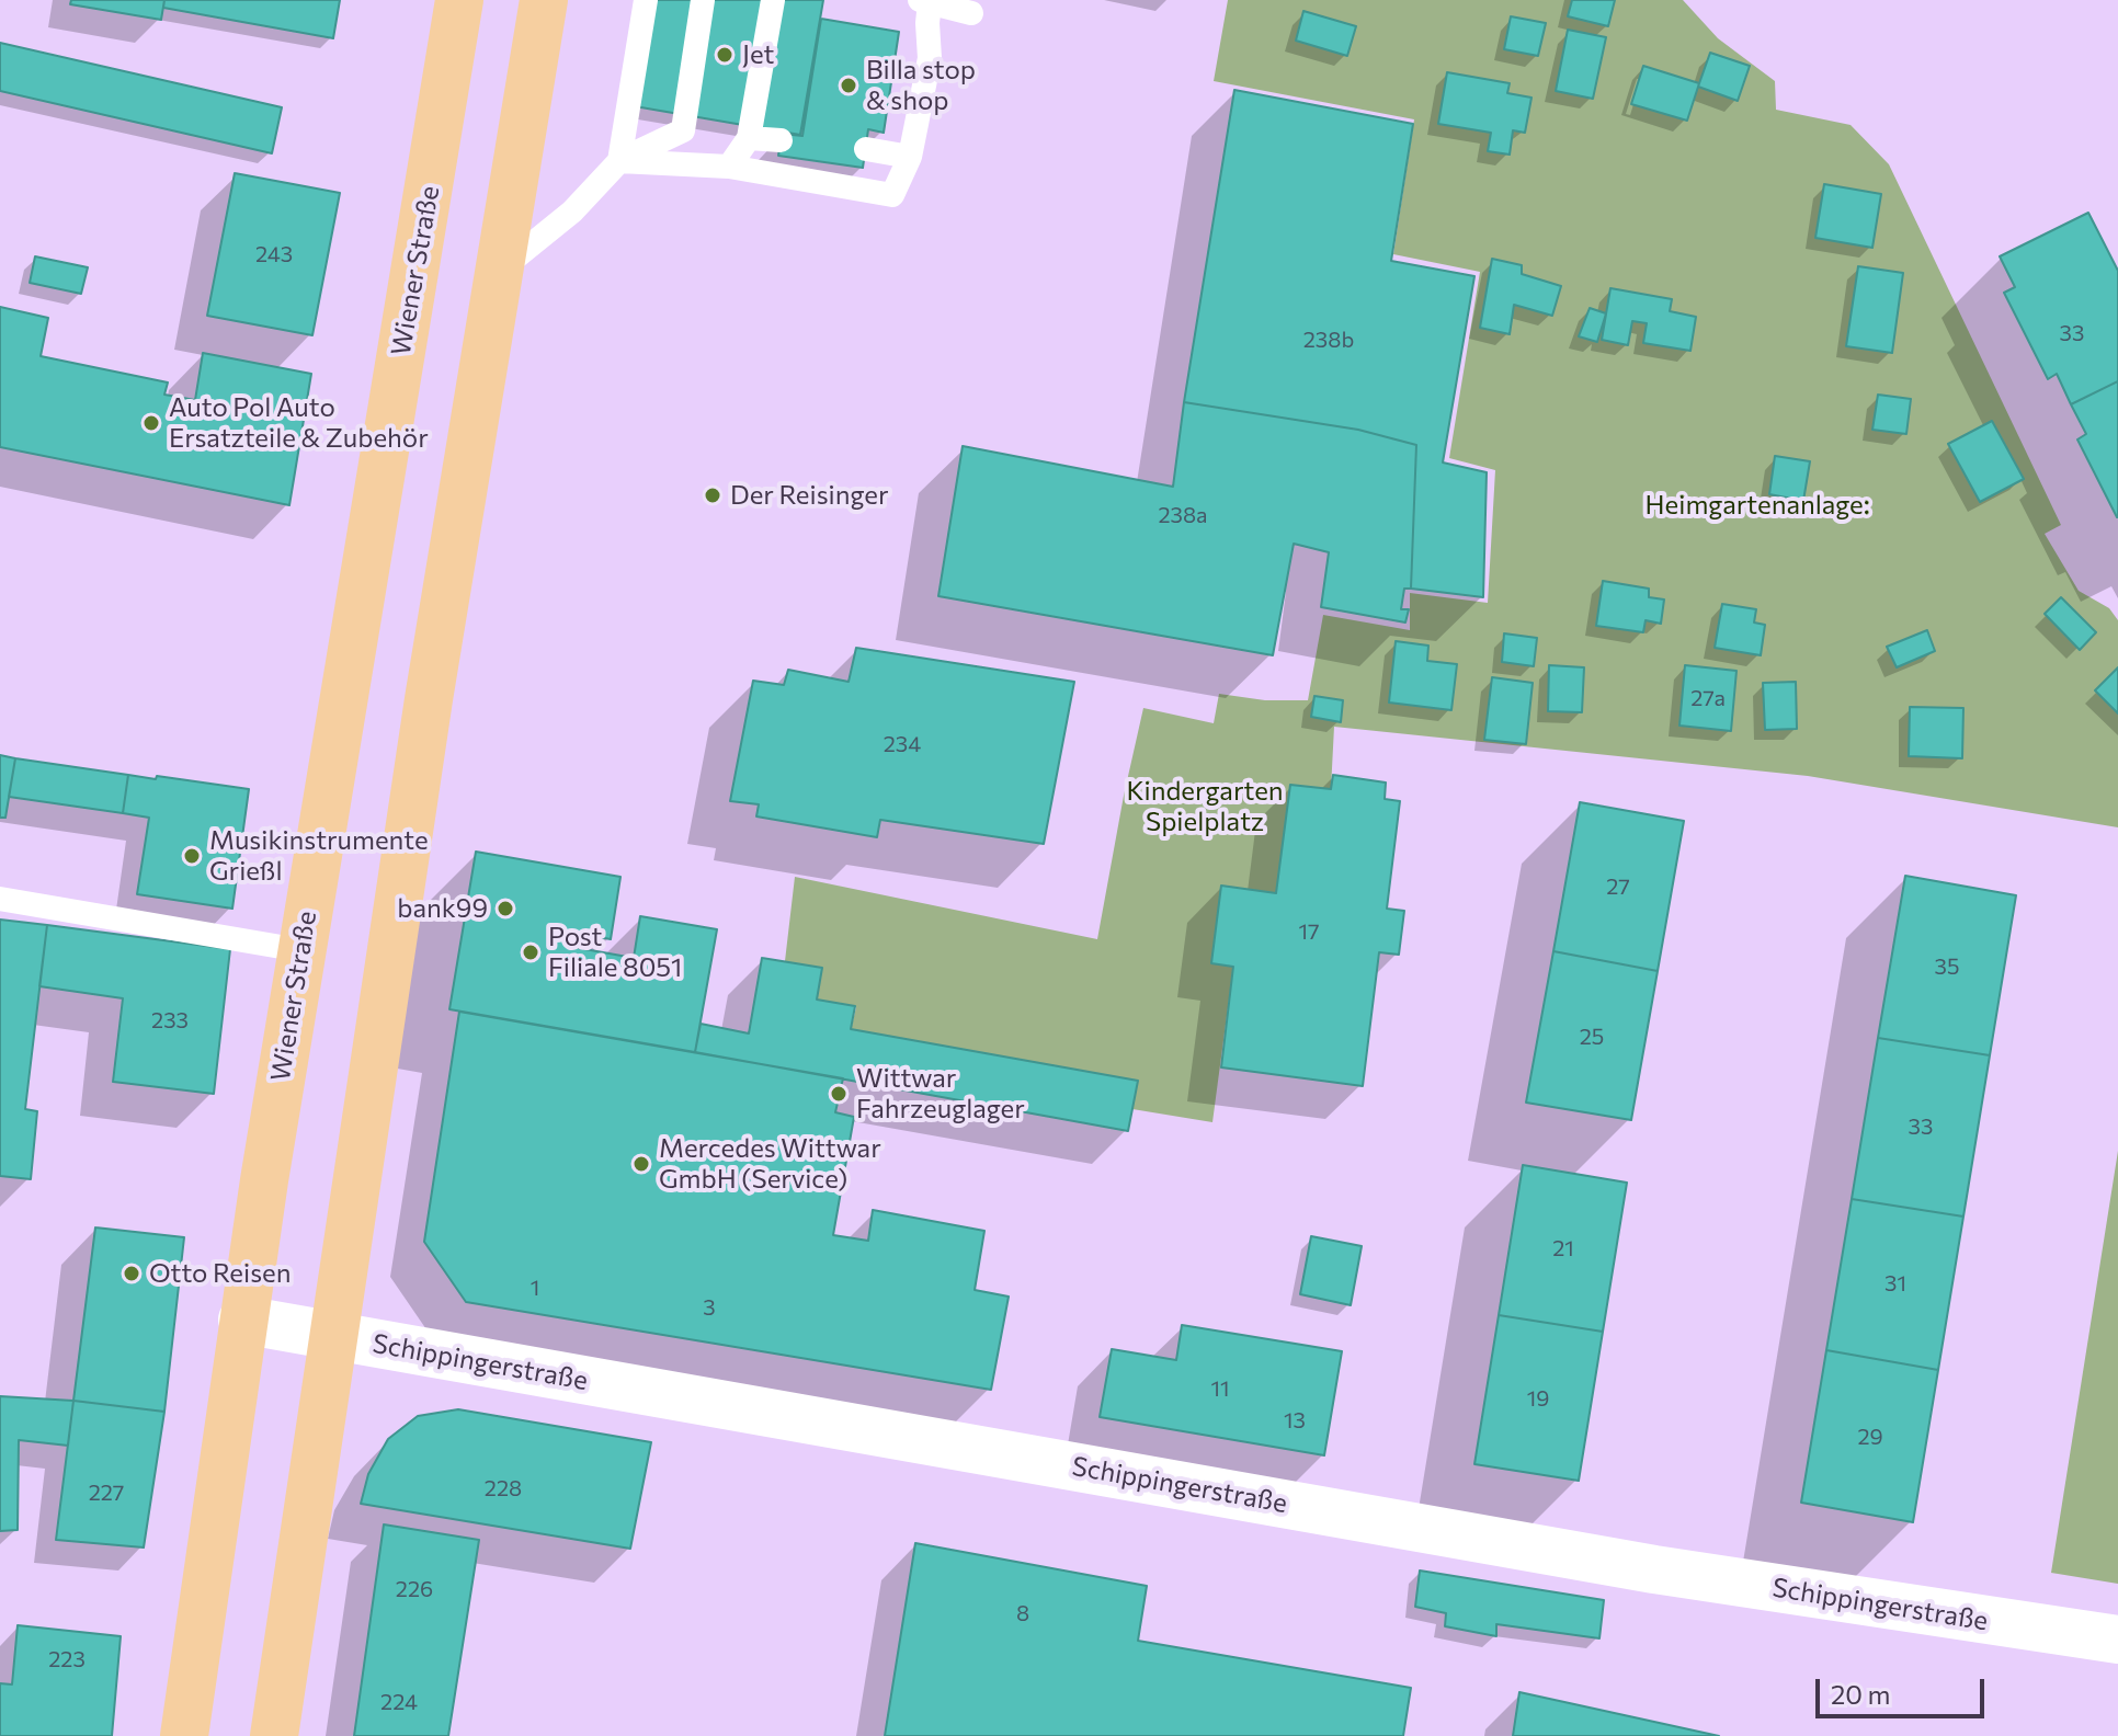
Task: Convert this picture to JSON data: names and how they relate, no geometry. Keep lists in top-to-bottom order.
{
  "streets": {
    "main road": ["Wiener Straße"],
    "street": ["Schippingerstraße"]
  },
  "crossings": [
    ["Wiener Straße", "Schippingerstraße"]
  ],
  "parks": ["Heimgartenanlage:", "Kindergarten Spielplatz"],
  "places": [
    "Jet",
    "Billa stop & shop",
    "Auto Pol Auto Ersatzteile & Zubehör",
    "Der Reisinger",
    "Musikinstrumente Grießl",
    "bank99",
    "Post Filiale 8051",
    "Wittwar Fahrzeuglager",
    "Mercedes Wittwar GmbH (Service)",
    "Otto Reisen"
  ],
  "house_numbers": [
    "243",
    "33",
    "238b",
    "238a",
    "27a",
    "234",
    "27",
    "17",
    "35",
    "233",
    "25",
    "33",
    "21",
    "31",
    "1",
    "3",
    "11",
    "19",
    "13",
    "29",
    "228",
    "227",
    "226",
    "8",
    "223",
    "224"
  ],
  "scale_bar": "20 m"
}
